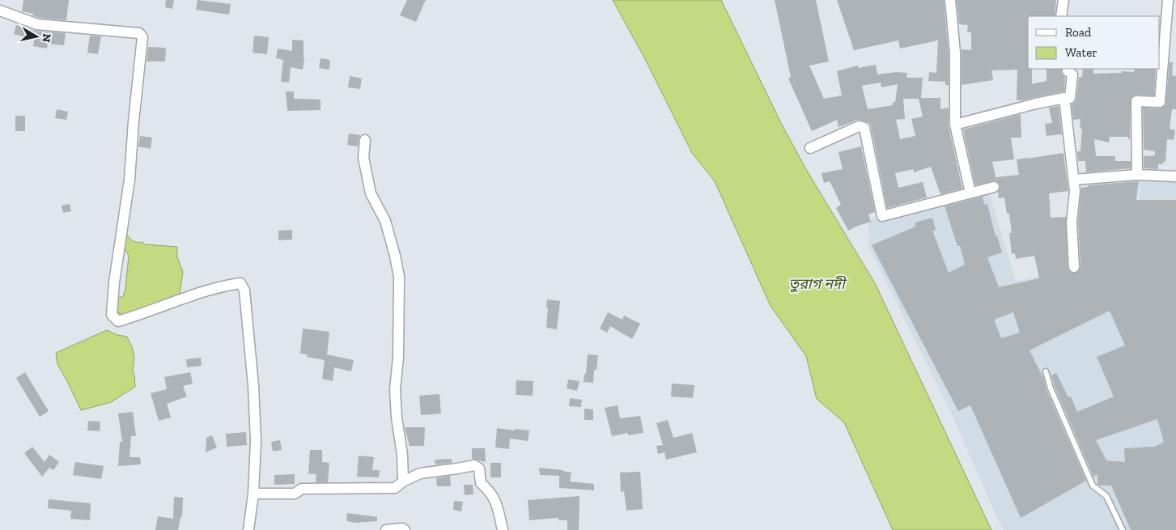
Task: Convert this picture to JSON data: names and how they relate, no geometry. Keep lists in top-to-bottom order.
{
  "water": ["তুরাগ নদী"],
  "legend": ["Road", "Water"],
  "north": "right"
}
